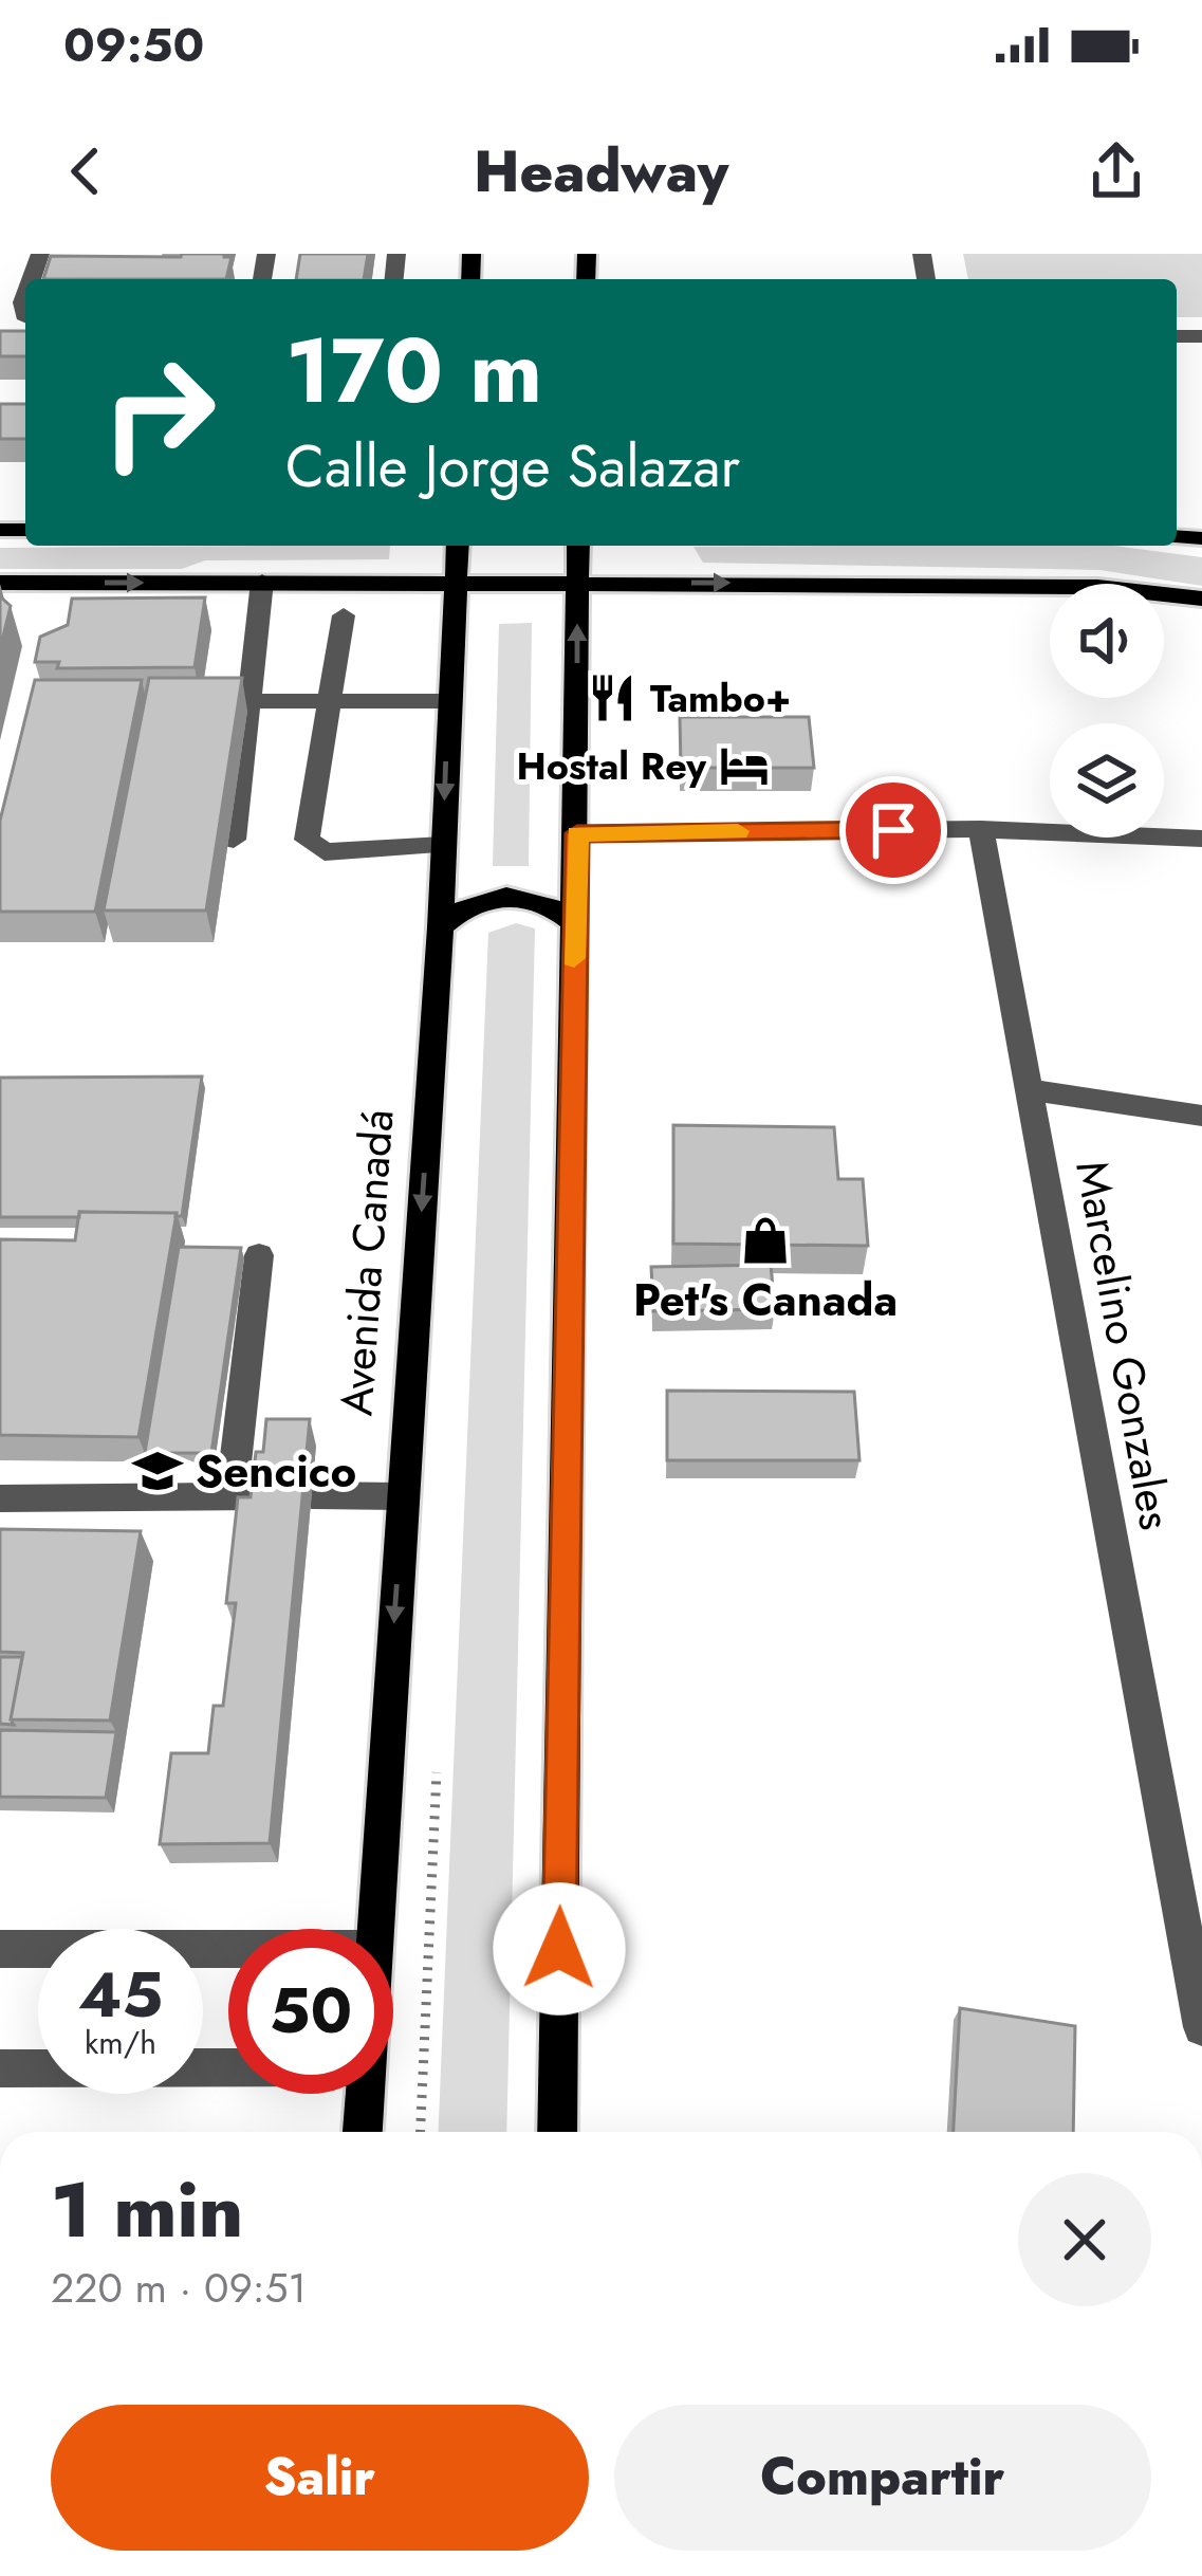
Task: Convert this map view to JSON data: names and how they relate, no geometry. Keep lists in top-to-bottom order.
{
  "streets": {
    "main road": ["Avenida Canadá"],
    "street": ["Marcelino Gonzales"]
  },
  "places": {
    "restaurant": ["Tambo+"],
    "hotel": ["Hostal Rey"],
    "shop": ["Pet's Canada"],
    "school or university": ["Sencico"]
  },
  "page": {
    "status": "09:50",
    "header": "Headway",
    "turn": ["170 m", "Calle Jorge Salazar"],
    "speed": "45 km/h",
    "limit": "50",
    "heading": ["1 min", "220 m · 09:51"],
    "buttons": ["Salir", "Compartir"]
  }
}
